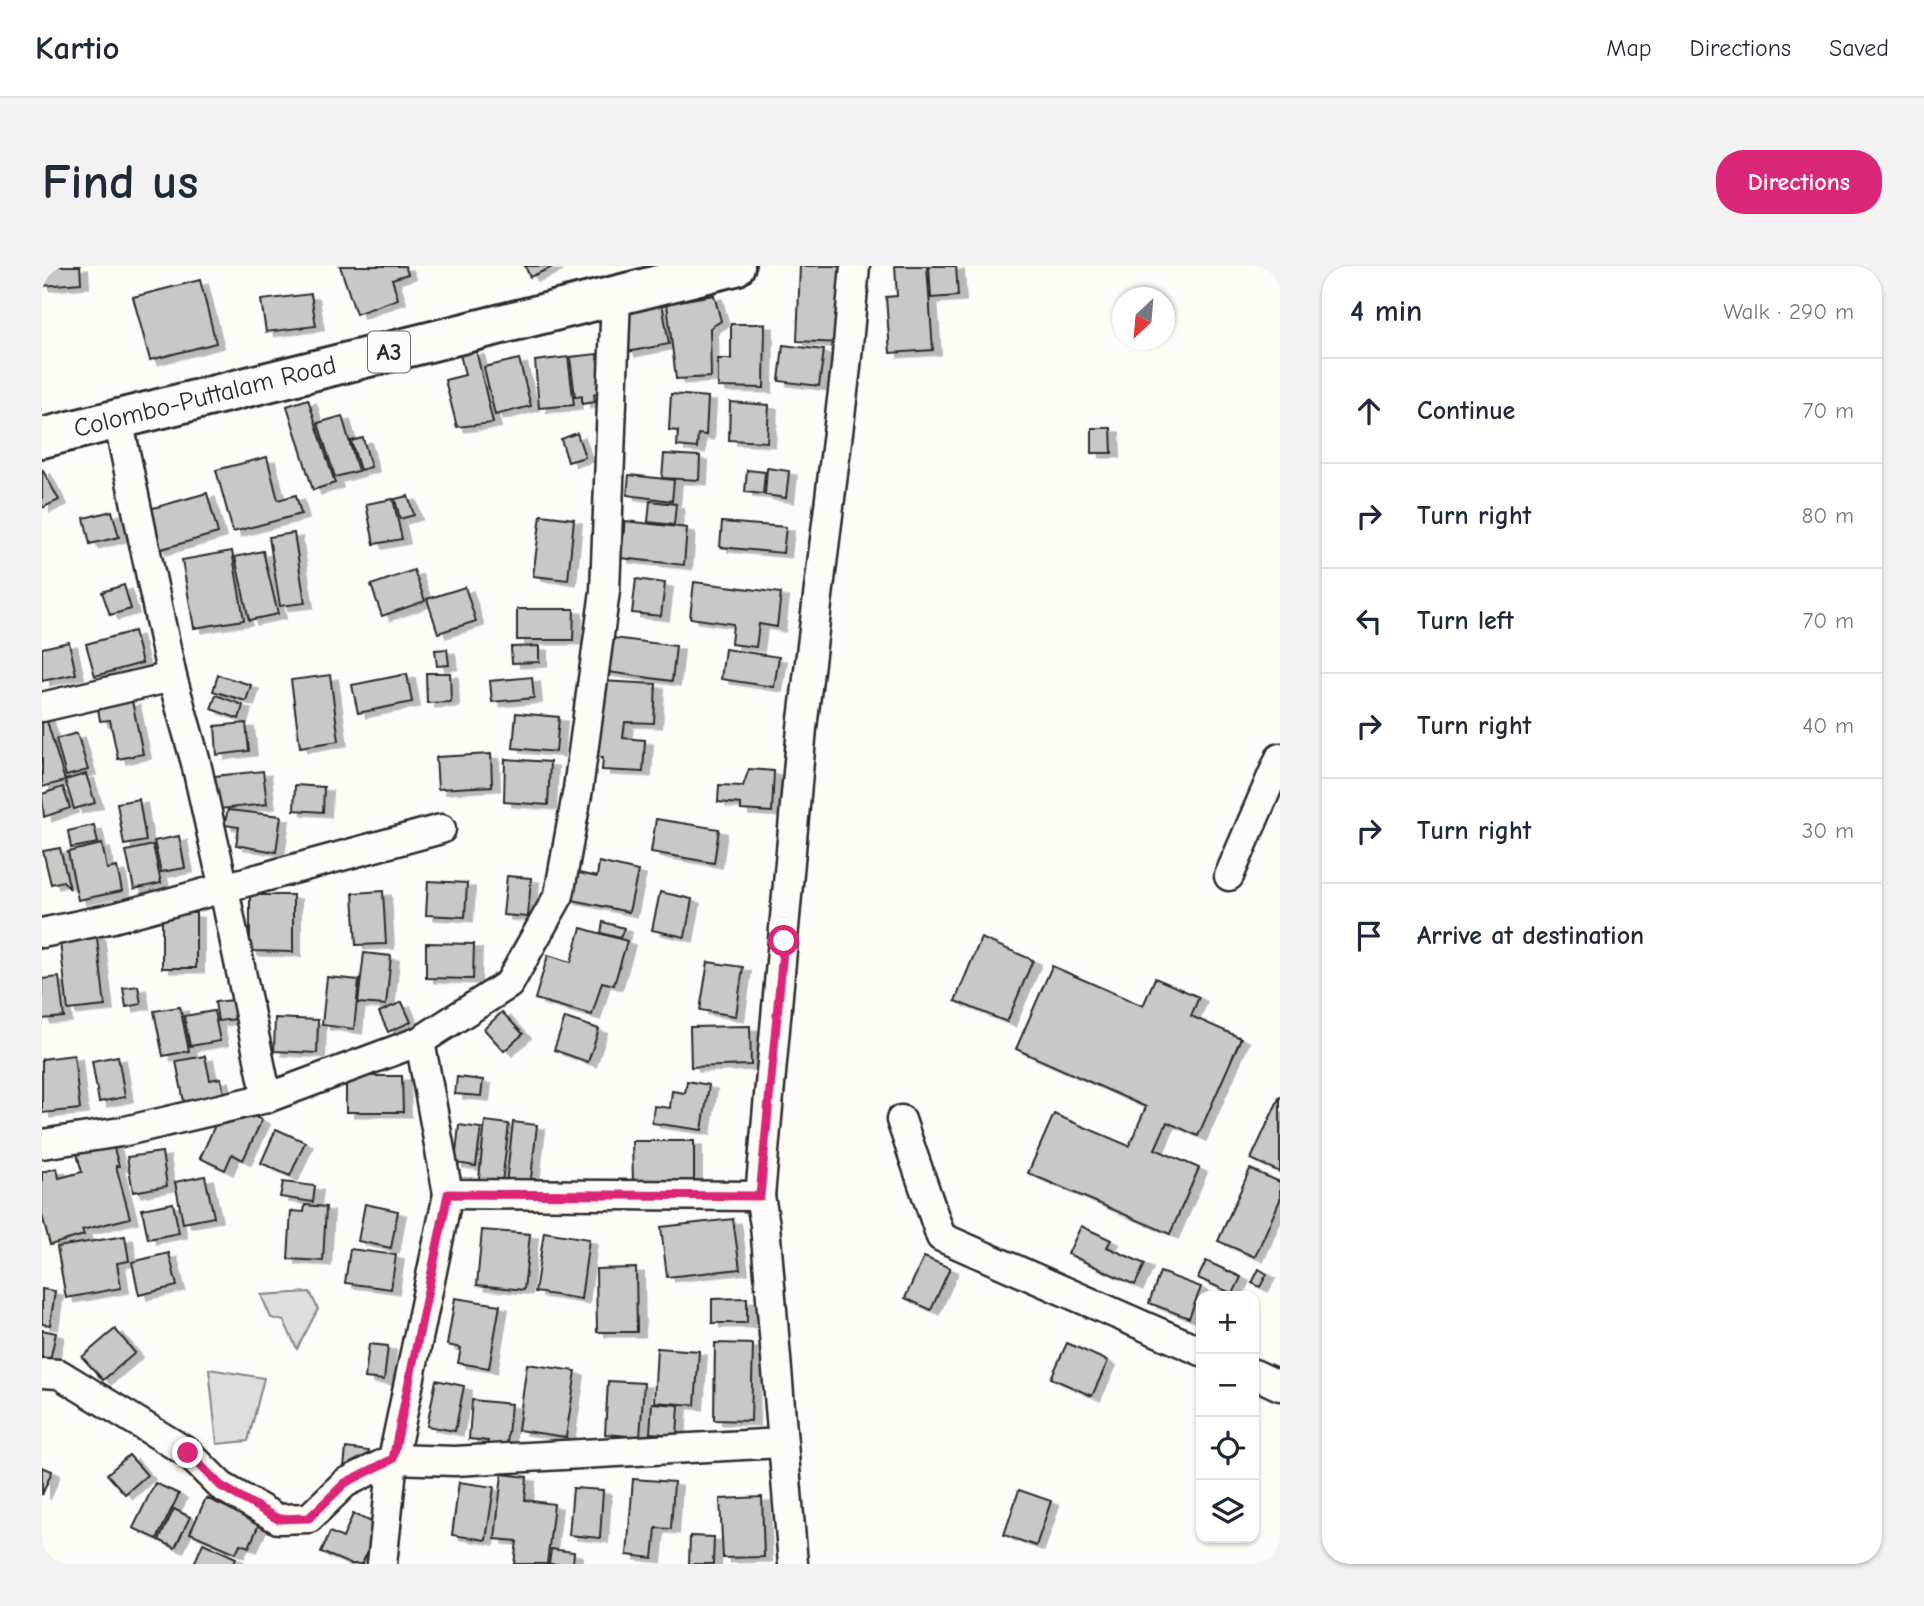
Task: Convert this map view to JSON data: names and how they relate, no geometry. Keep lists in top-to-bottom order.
{
  "streets": {
    "highway": ["A3", "Colombo-Puttalam Road"]
  },
  "north": "bottom left",
  "page": {
    "header": "Kartio",
    "nav": ["Map", "Directions", "Saved"],
    "buttons": "Directions",
    "title": "Find us",
    "heading": ["4 min", "Walk · 290 m"],
    "list": [
      ["Continue", "70 m"],
      ["Turn right", "80 m"],
      ["Turn left", "70 m"],
      ["Turn right", "40 m"],
      ["Turn right", "30 m"],
      "Arrive at destination"
    ],
    "map_buttons": ["+", "−"]
  }
}
